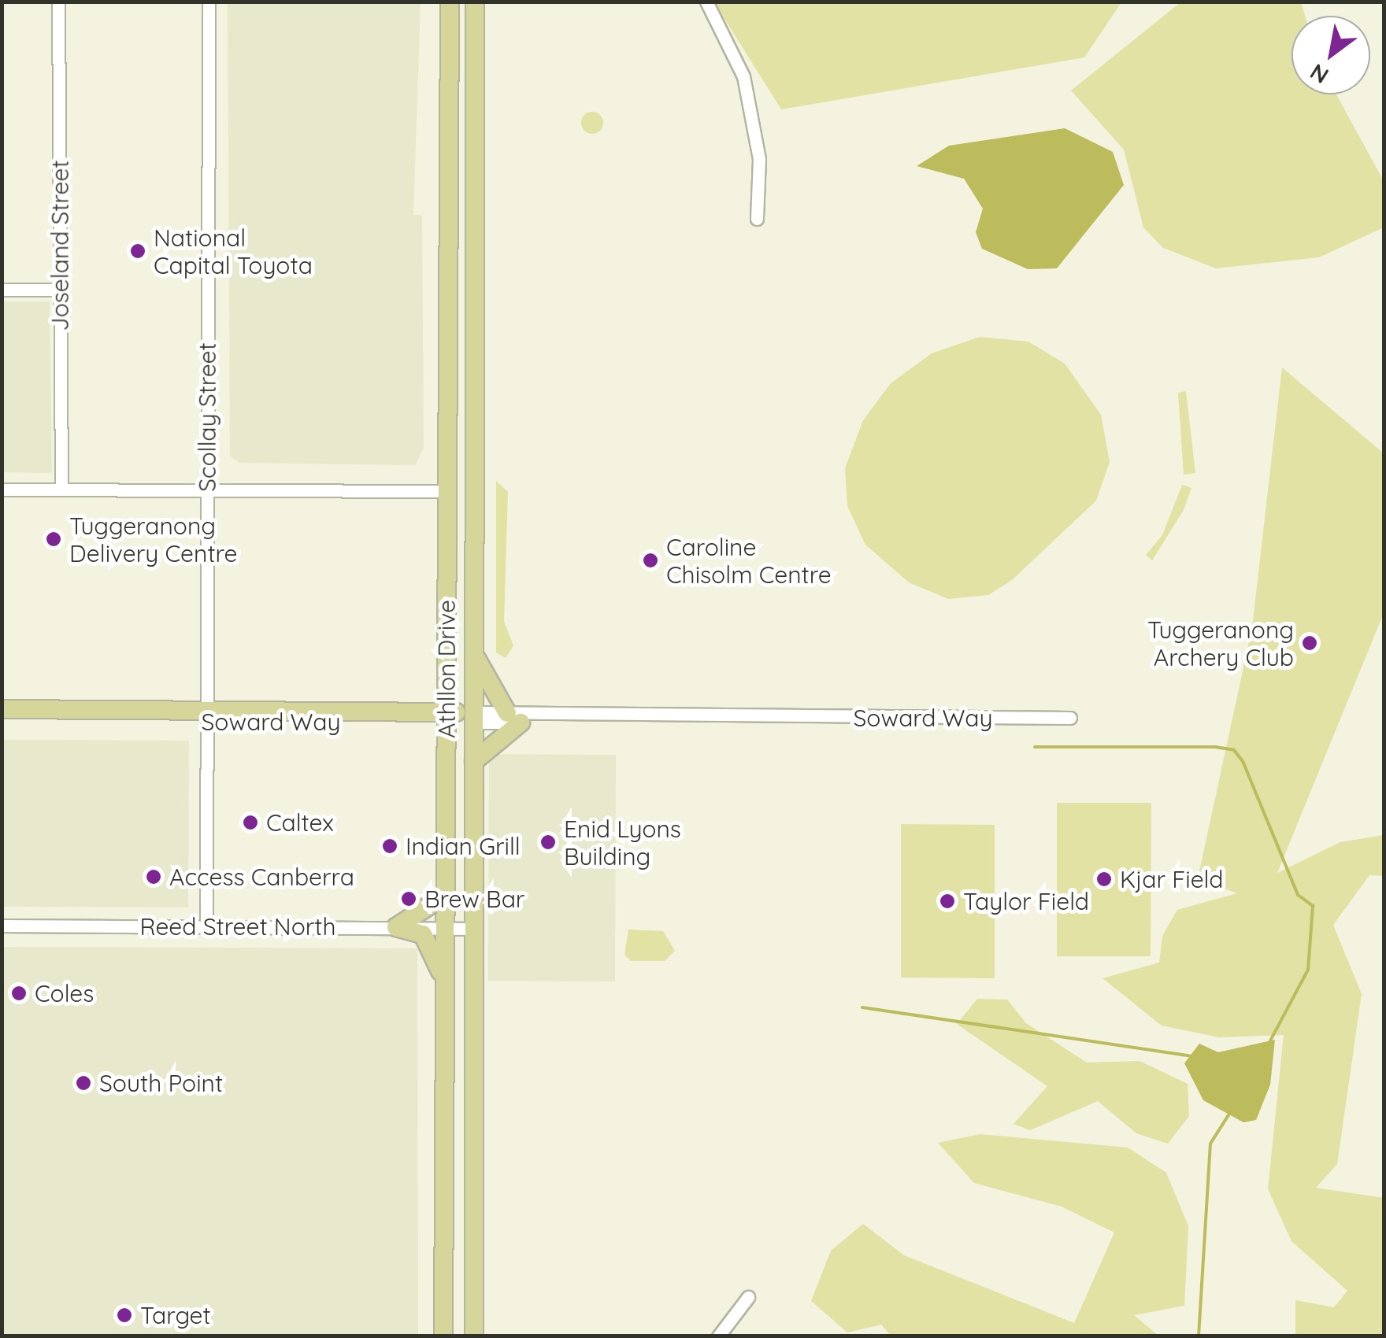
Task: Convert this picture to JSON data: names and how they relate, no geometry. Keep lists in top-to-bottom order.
{
  "streets": {
    "main road": ["Athllon Drive", "Soward Way"],
    "street": ["Joseland Street", "Scollay Street", "Reed Street North"]
  },
  "crossings": [
    ["Scollay Street", "Soward Way"],
    ["Scollay Street", "Reed Street North"],
    ["Athllon Drive", "Soward Way"],
    ["Athllon Drive", "Reed Street North"]
  ],
  "places": [
    "National Capital Toyota",
    "Tuggeranong Delivery Centre",
    "Caroline Chisolm Centre",
    "Tuggeranong Archery Club",
    "Caltex",
    "Enid Lyons Building",
    "Indian Grill",
    "Access Canberra",
    "Kjar Field",
    "Brew Bar",
    "Taylor Field",
    "Coles",
    "South Point",
    "Target"
  ],
  "north": "bottom left"
}
